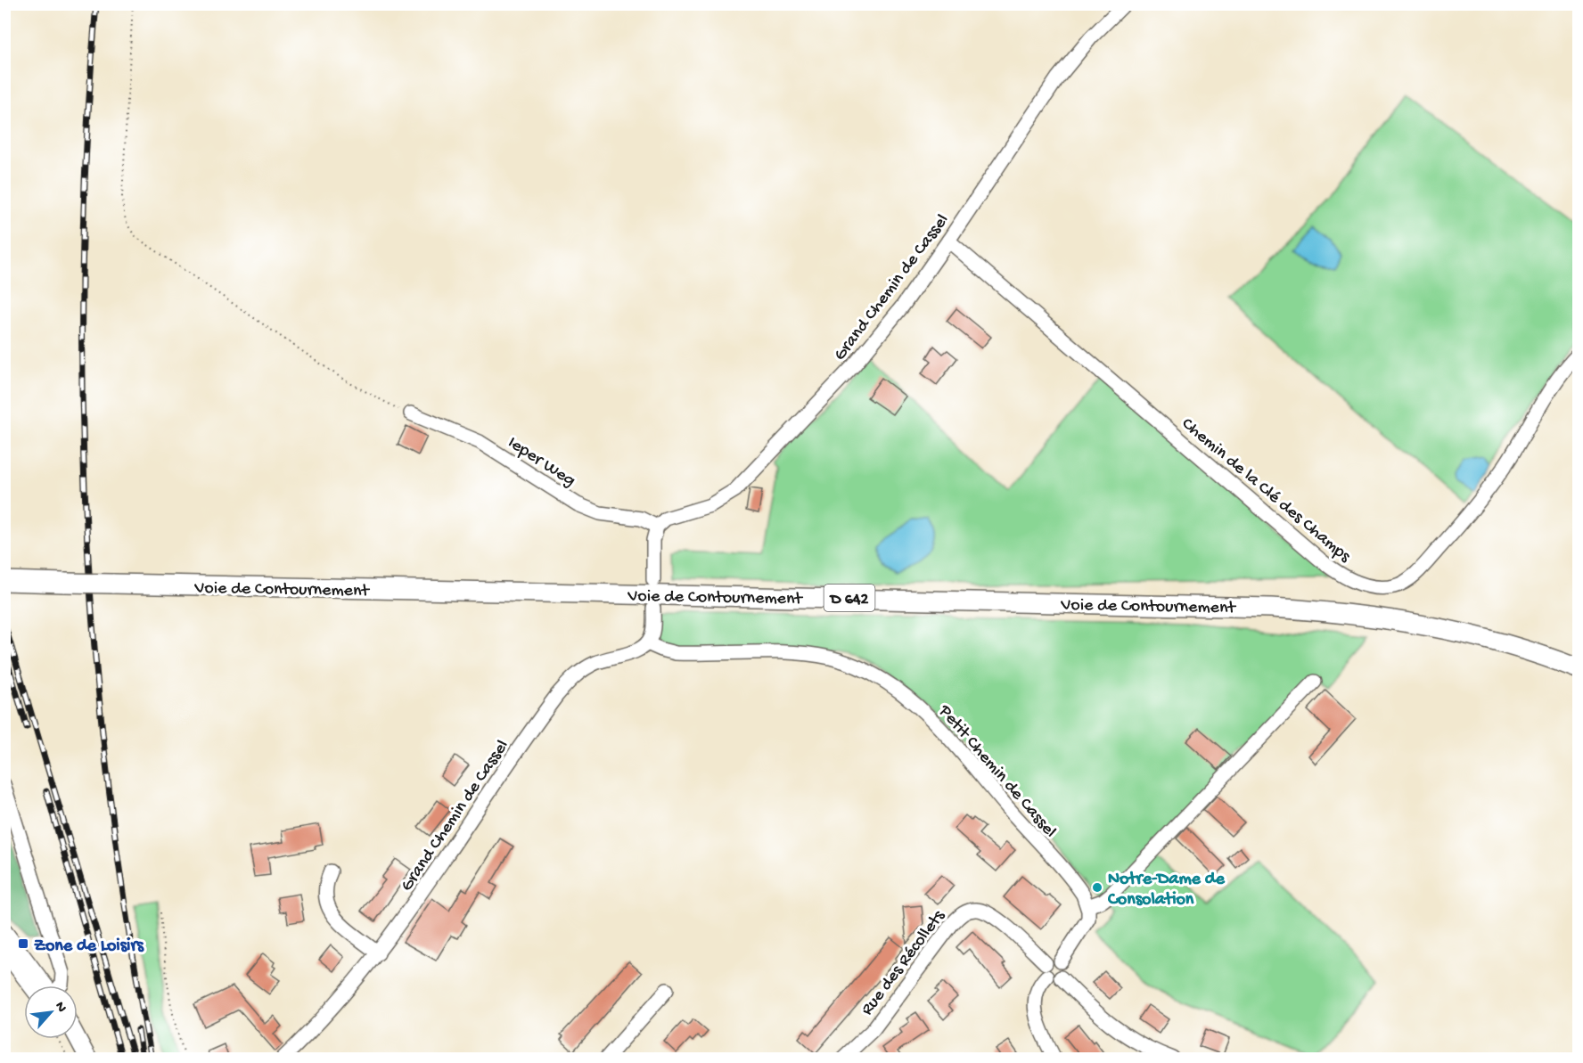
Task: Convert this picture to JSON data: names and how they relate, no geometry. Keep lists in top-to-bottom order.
{
  "streets": {
    "highway": ["Voie de Contournement", "D 642"],
    "street": [
      "Grand Chemin de Cassel",
      "Ieper Weg",
      "Chemin de la Clé des Champs",
      "Petit Chemin de Cassel",
      "Rue des Récollets"
    ]
  },
  "crossings": [
    ["Grand Chemin de Cassel", "Ieper Weg"],
    ["Grand Chemin de Cassel", "Chemin de la Clé des Champs"],
    ["Grand Chemin de Cassel", "Petit Chemin de Cassel"]
  ],
  "places": {
    "other": ["Notre-Dame de Consolation"],
    "transit": ["Zone de Loisirs"]
  },
  "north": "top right"
}
